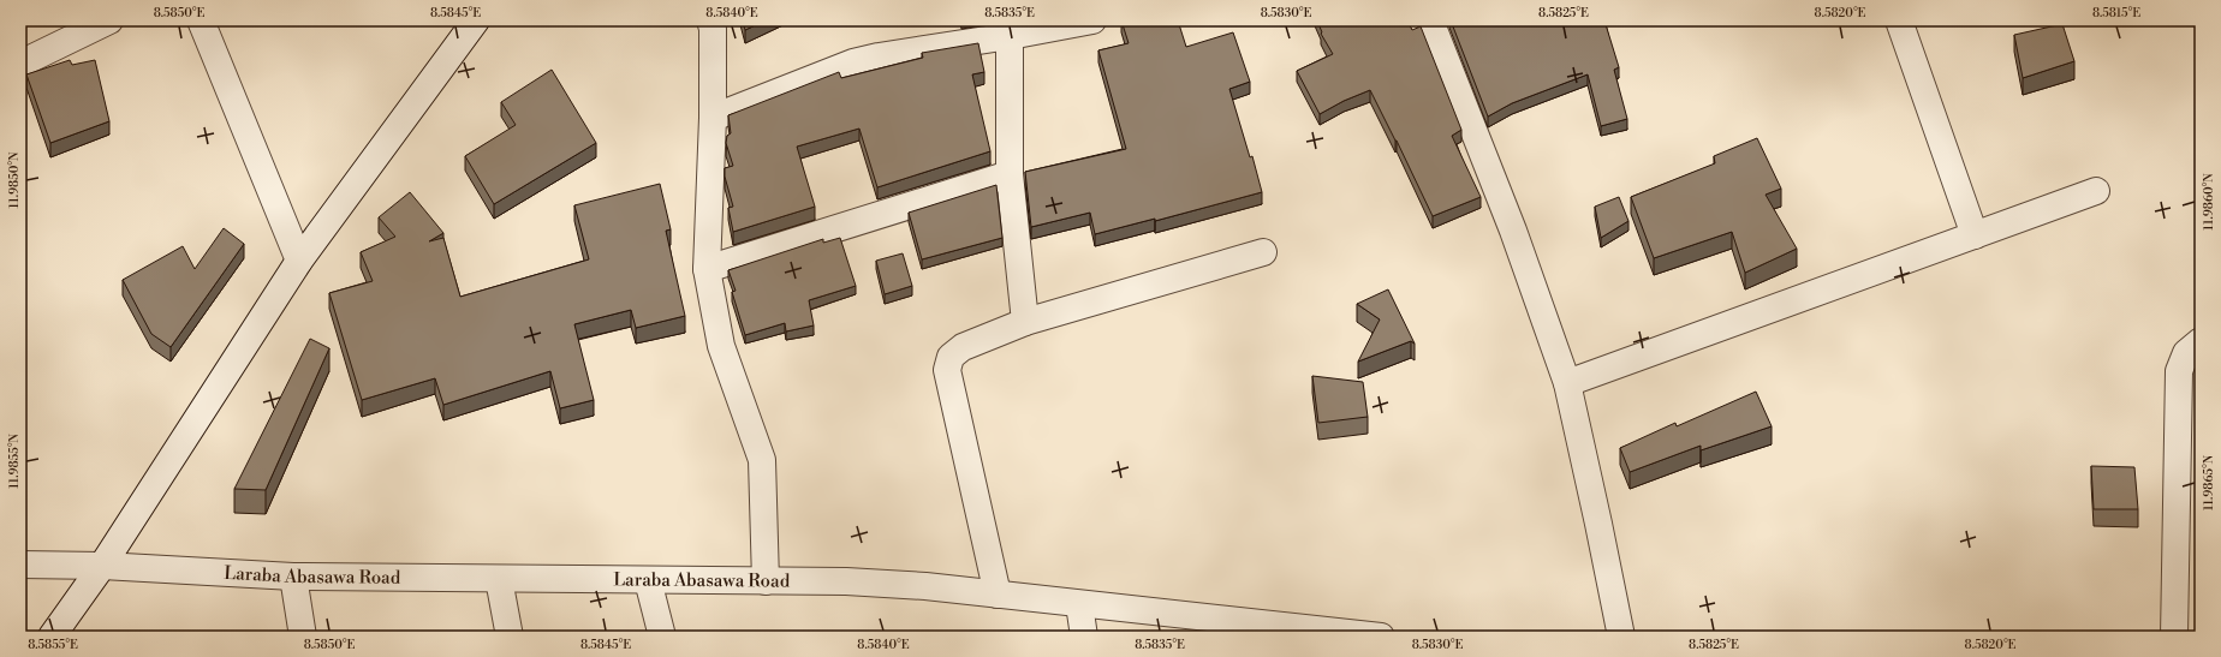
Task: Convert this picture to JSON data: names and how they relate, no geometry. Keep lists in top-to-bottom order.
{
  "streets": {
    "street": ["Laraba Abasawa Road"]
  },
  "coordinates": [
    "8.5850°E",
    "8.5845°E",
    "8.5840°E",
    "8.5835°E",
    "8.5830°E",
    "8.5825°E",
    "8.5820°E",
    "8.5815°E",
    "11.9850°N",
    "11.9860°N",
    "11.9855°N",
    "11.9865°N",
    "8.5855°E"
  ]
}
